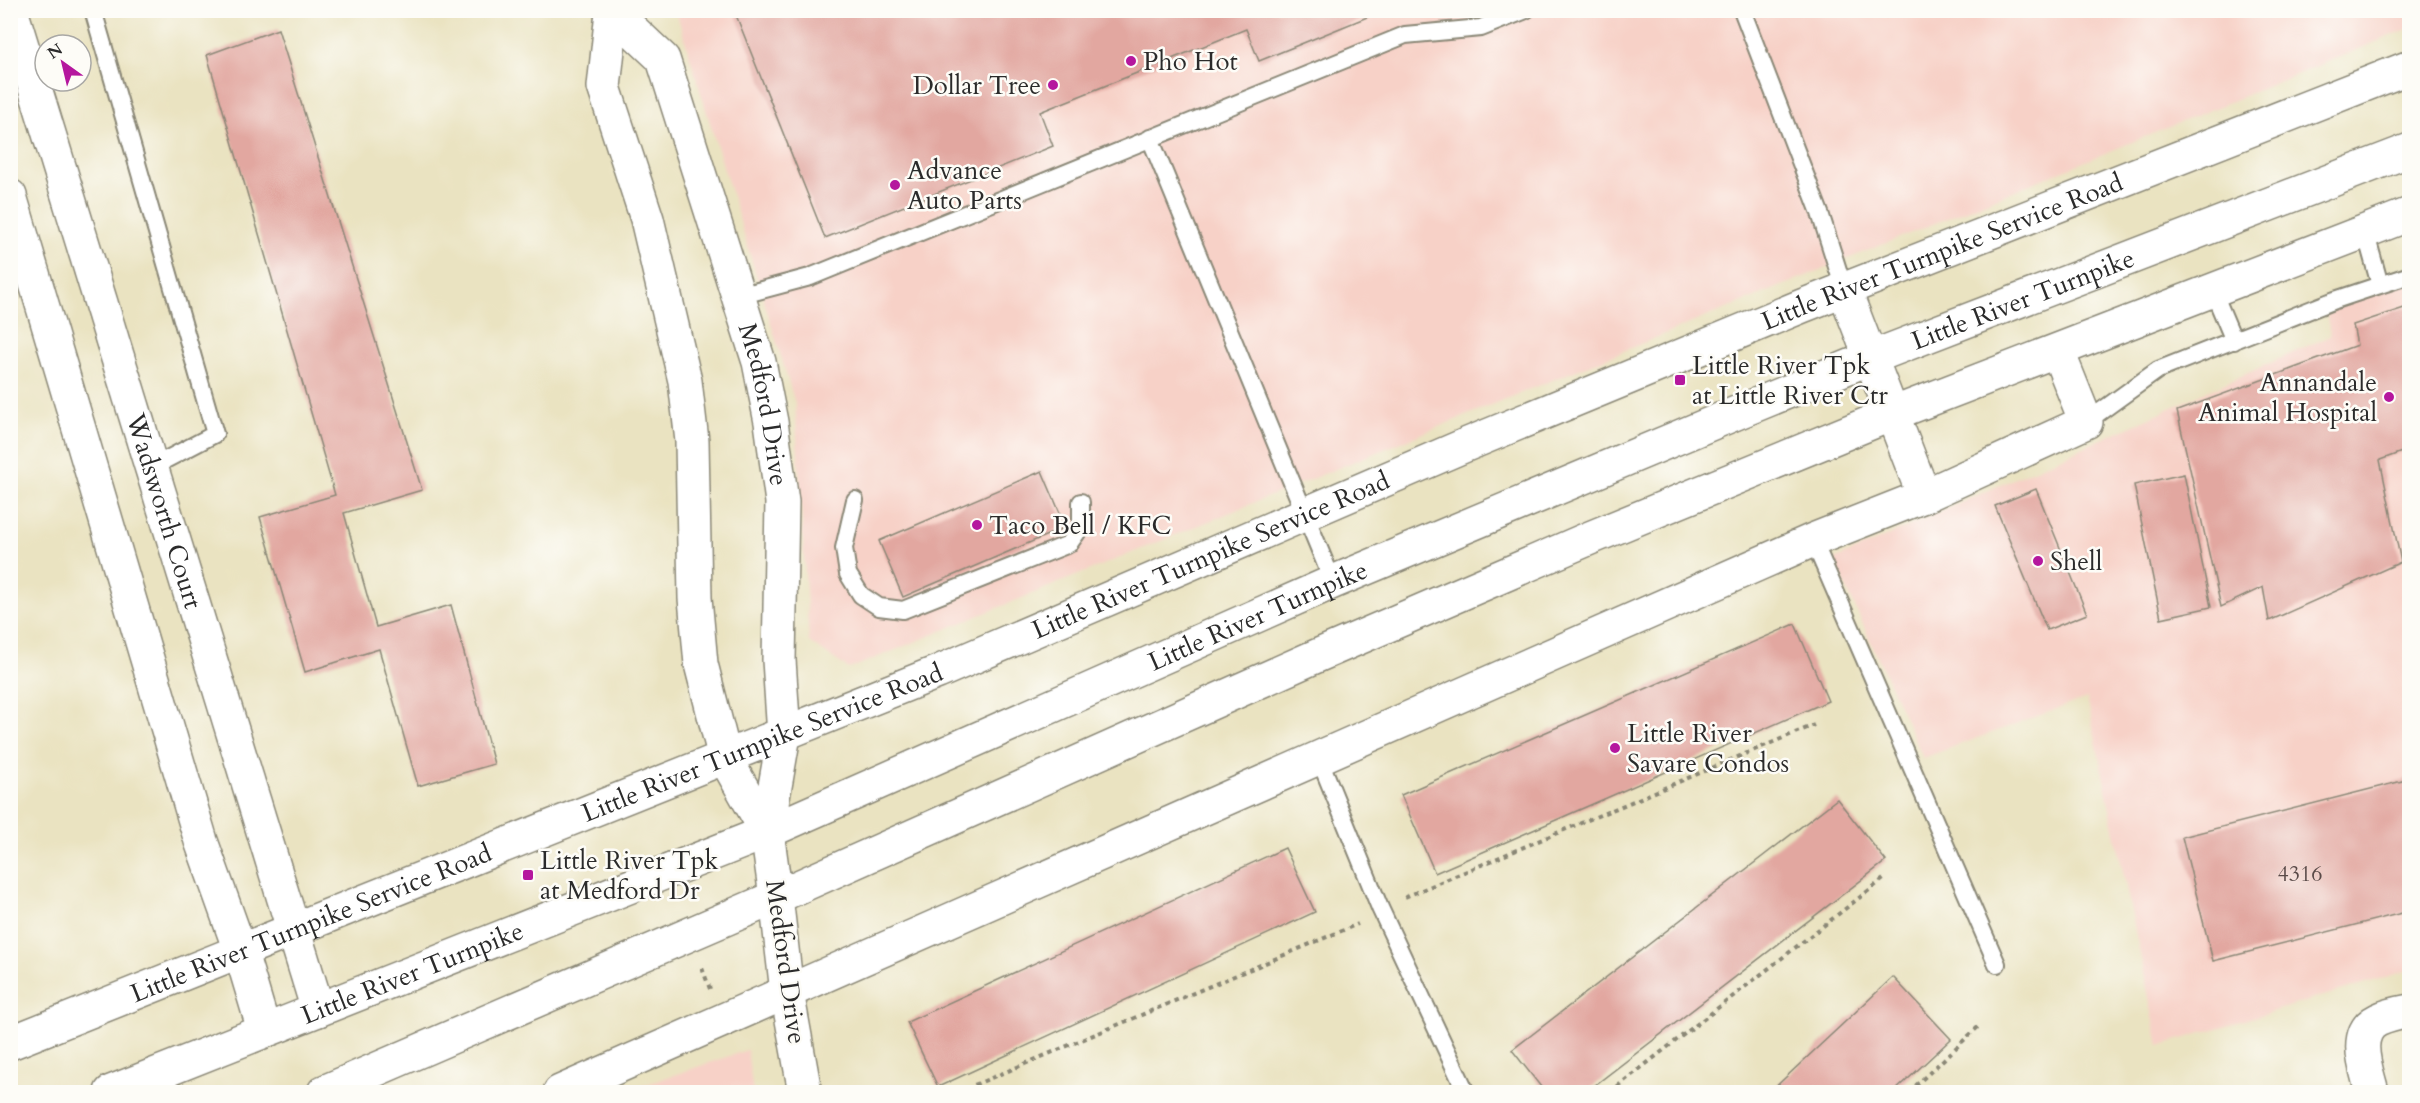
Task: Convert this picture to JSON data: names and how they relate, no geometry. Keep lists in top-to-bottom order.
{
  "streets": {
    "street": [
      "Little River Turnpike Service Road",
      "Little River Turnpike",
      "Medford Drive",
      "Wadsworth Court"
    ]
  },
  "crossings": [
    ["Little River Turnpike Service Road", "Medford Drive"],
    ["Little River Turnpike Service Road", "Wadsworth Court"],
    ["Little River Turnpike", "Medford Drive"],
    ["Little River Turnpike", "Wadsworth Court"]
  ],
  "places": {
    "other": [
      "Pho Hot",
      "Dollar Tree",
      "Advance Auto Parts",
      "Annandale Animal Hospital",
      "Taco Bell / KFC",
      "Shell",
      "Little River Savare Condos"
    ],
    "transit": ["Little River Tpk at Little River Ctr", "Little River Tpk at Medford Dr"]
  },
  "house_numbers": ["4316"],
  "north": "top left"
}
